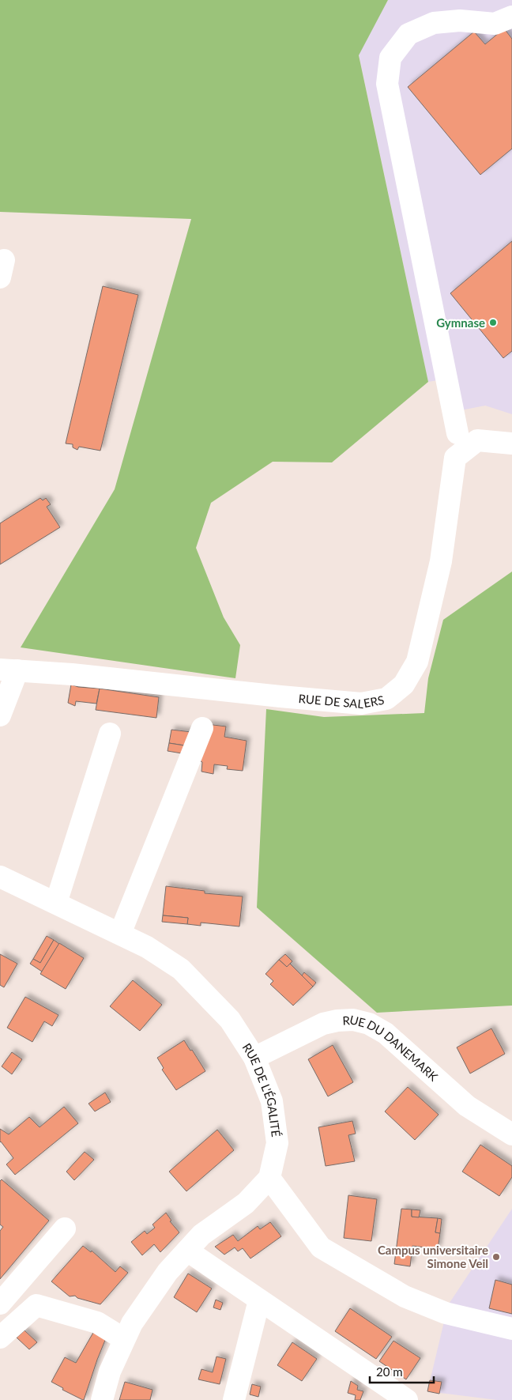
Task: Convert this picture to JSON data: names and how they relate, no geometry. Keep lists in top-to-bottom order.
{
  "streets": {
    "street": ["RUE DE SALERS", "RUE DU DANEMARK", "RUE DE L'ÉGALITÉ"]
  },
  "crossings": [
    ["RUE DU DANEMARK", "RUE DE L'ÉGALITÉ"]
  ],
  "places": ["Gymnase", "Campus universitaire Simone Veil"],
  "scale_bar": "20 m"
}
